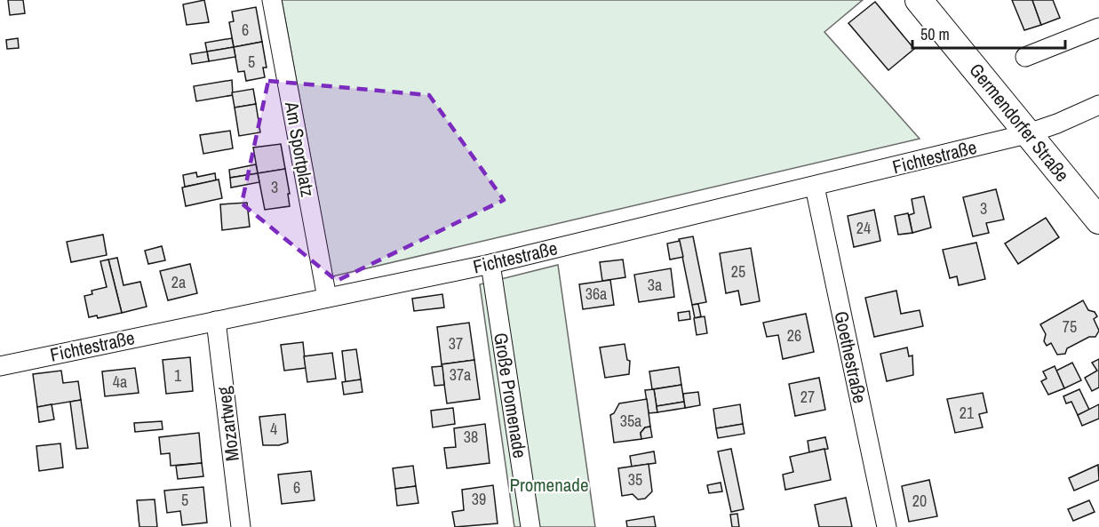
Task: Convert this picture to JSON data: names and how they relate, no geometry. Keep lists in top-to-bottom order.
{
  "streets": {
    "main road": ["Germendorfer Straße"],
    "street": [
      "Am Sportplatz",
      "Fichtestraße",
      "Goethestraße",
      "Große Promenade",
      "Mozartweg"
    ]
  },
  "crossings": [
    ["Germendorfer Straße", "Fichtestraße"],
    ["Am Sportplatz", "Fichtestraße"],
    ["Fichtestraße", "Goethestraße"],
    ["Fichtestraße", "Große Promenade"],
    ["Fichtestraße", "Mozartweg"]
  ],
  "parks": ["Promenade"],
  "house_numbers": [
    "6",
    "5",
    "3",
    "3",
    "24",
    "25",
    "2a",
    "3a",
    "36a",
    "75",
    "26",
    "37",
    "37a",
    "1",
    "4a",
    "27",
    "21",
    "35a",
    "4",
    "38",
    "35",
    "6",
    "39",
    "5",
    "20"
  ],
  "scale_bar": "50 m"
}
